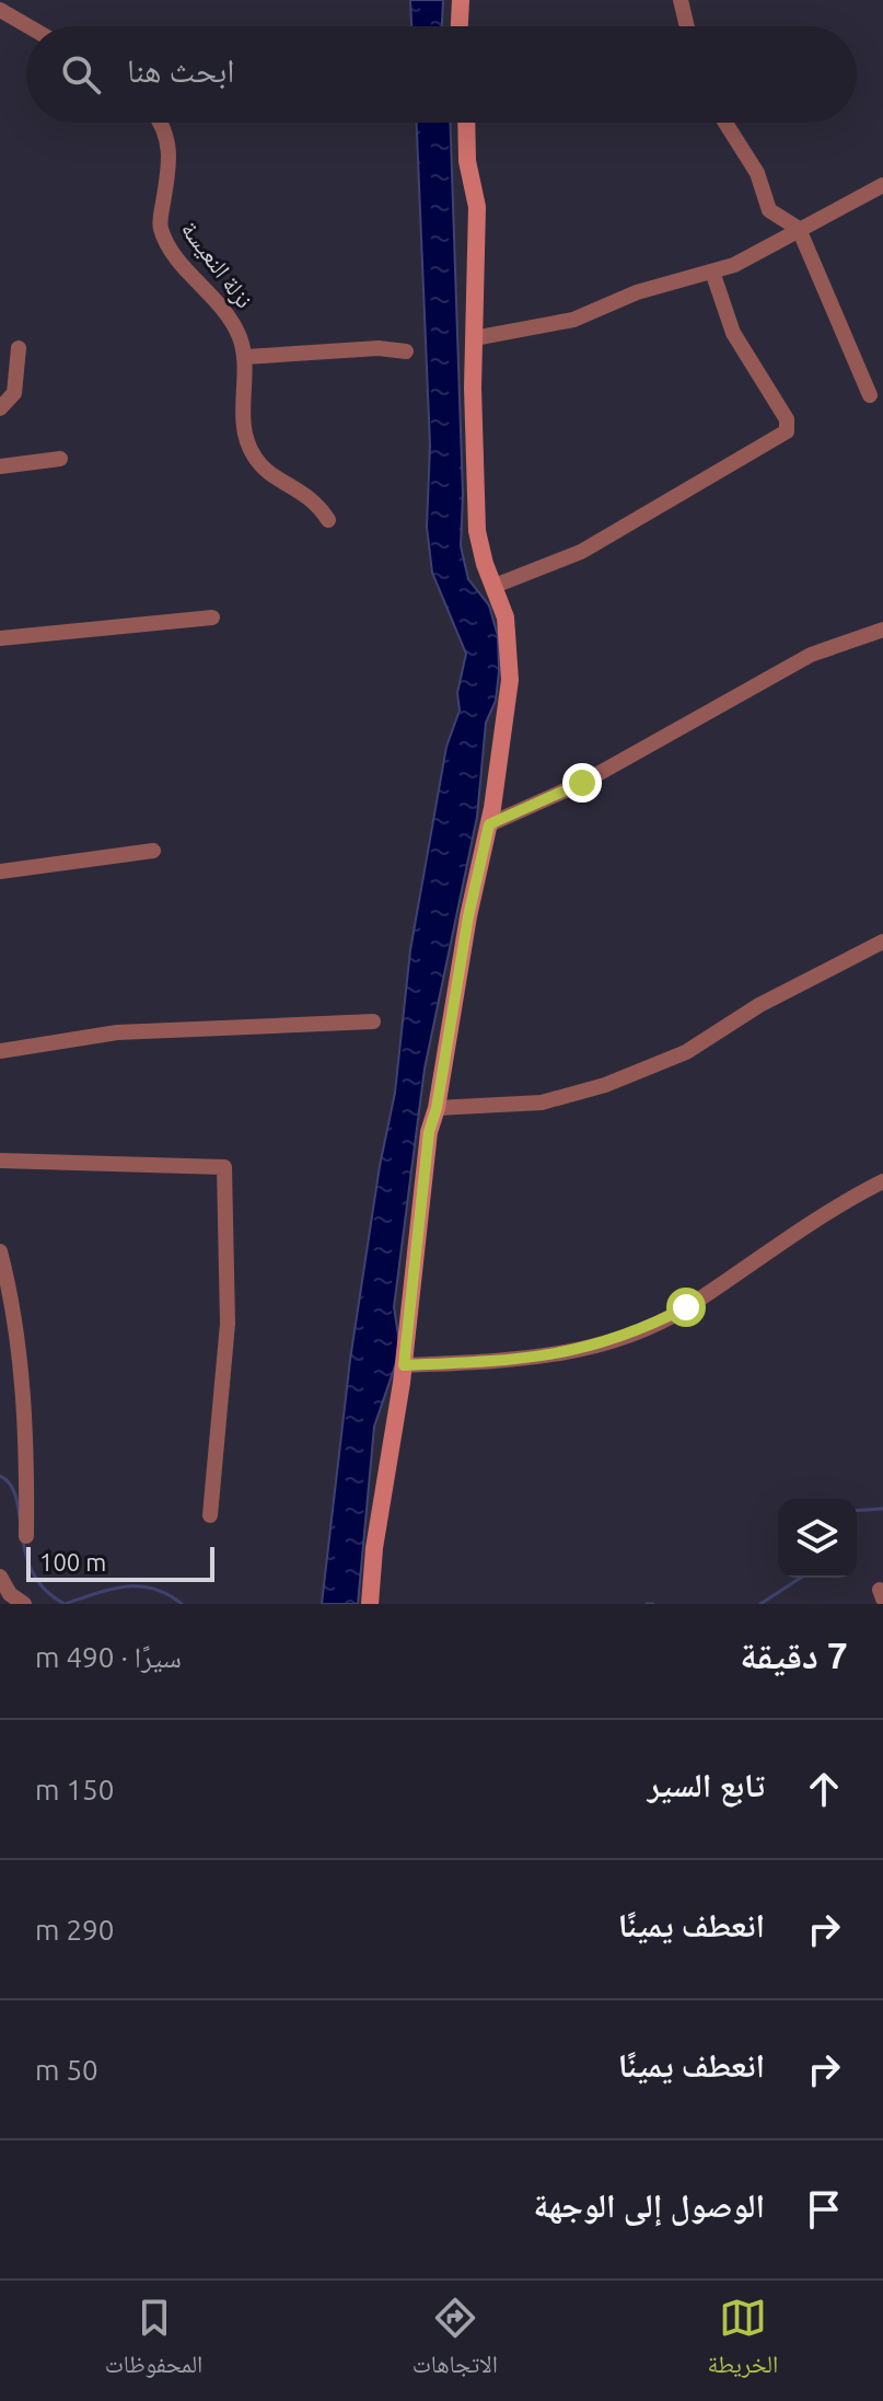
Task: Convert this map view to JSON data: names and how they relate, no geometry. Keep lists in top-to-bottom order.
{
  "streets": {
    "street": ["نزلة النعيسة"]
  },
  "scale_bar": "100 m",
  "page": {
    "search": "ابحث هنا",
    "scale": "100 m",
    "heading": ["7 دقيقة", "سيرًا · 490 m"],
    "list": [
      ["تابع السير", "150 m"],
      ["انعطف يمينًا", "290 m"],
      ["انعطف يمينًا", "50 m"],
      "الوصول إلى الوجهة"
    ],
    "nav": ["الخريطة", "الاتجاهات", "المحفوظات"]
  }
}
